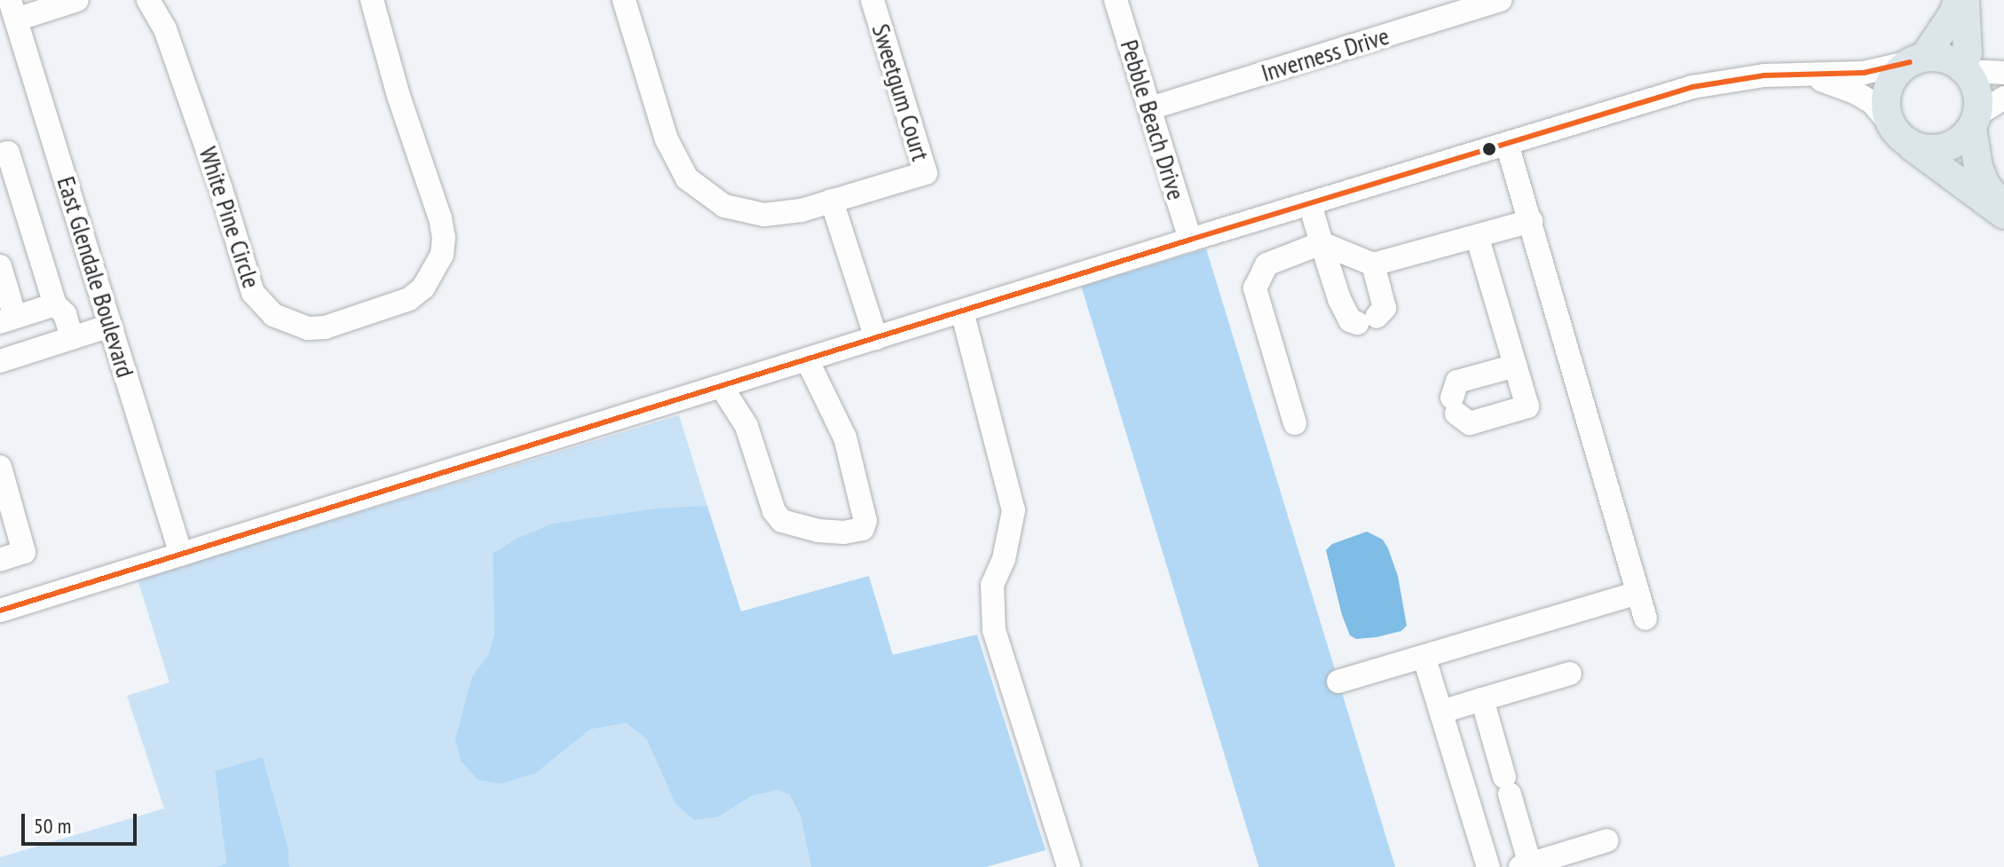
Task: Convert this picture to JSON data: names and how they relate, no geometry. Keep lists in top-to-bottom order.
{
  "streets": {
    "street": [
      "Inverness Drive",
      "Sweetgum Court",
      "Pebble Beach Drive",
      "White Pine Circle",
      "East Glendale Boulevard"
    ]
  },
  "crossings": [
    ["Inverness Drive", "Pebble Beach Drive"]
  ],
  "scale_bar": "50 m"
}
